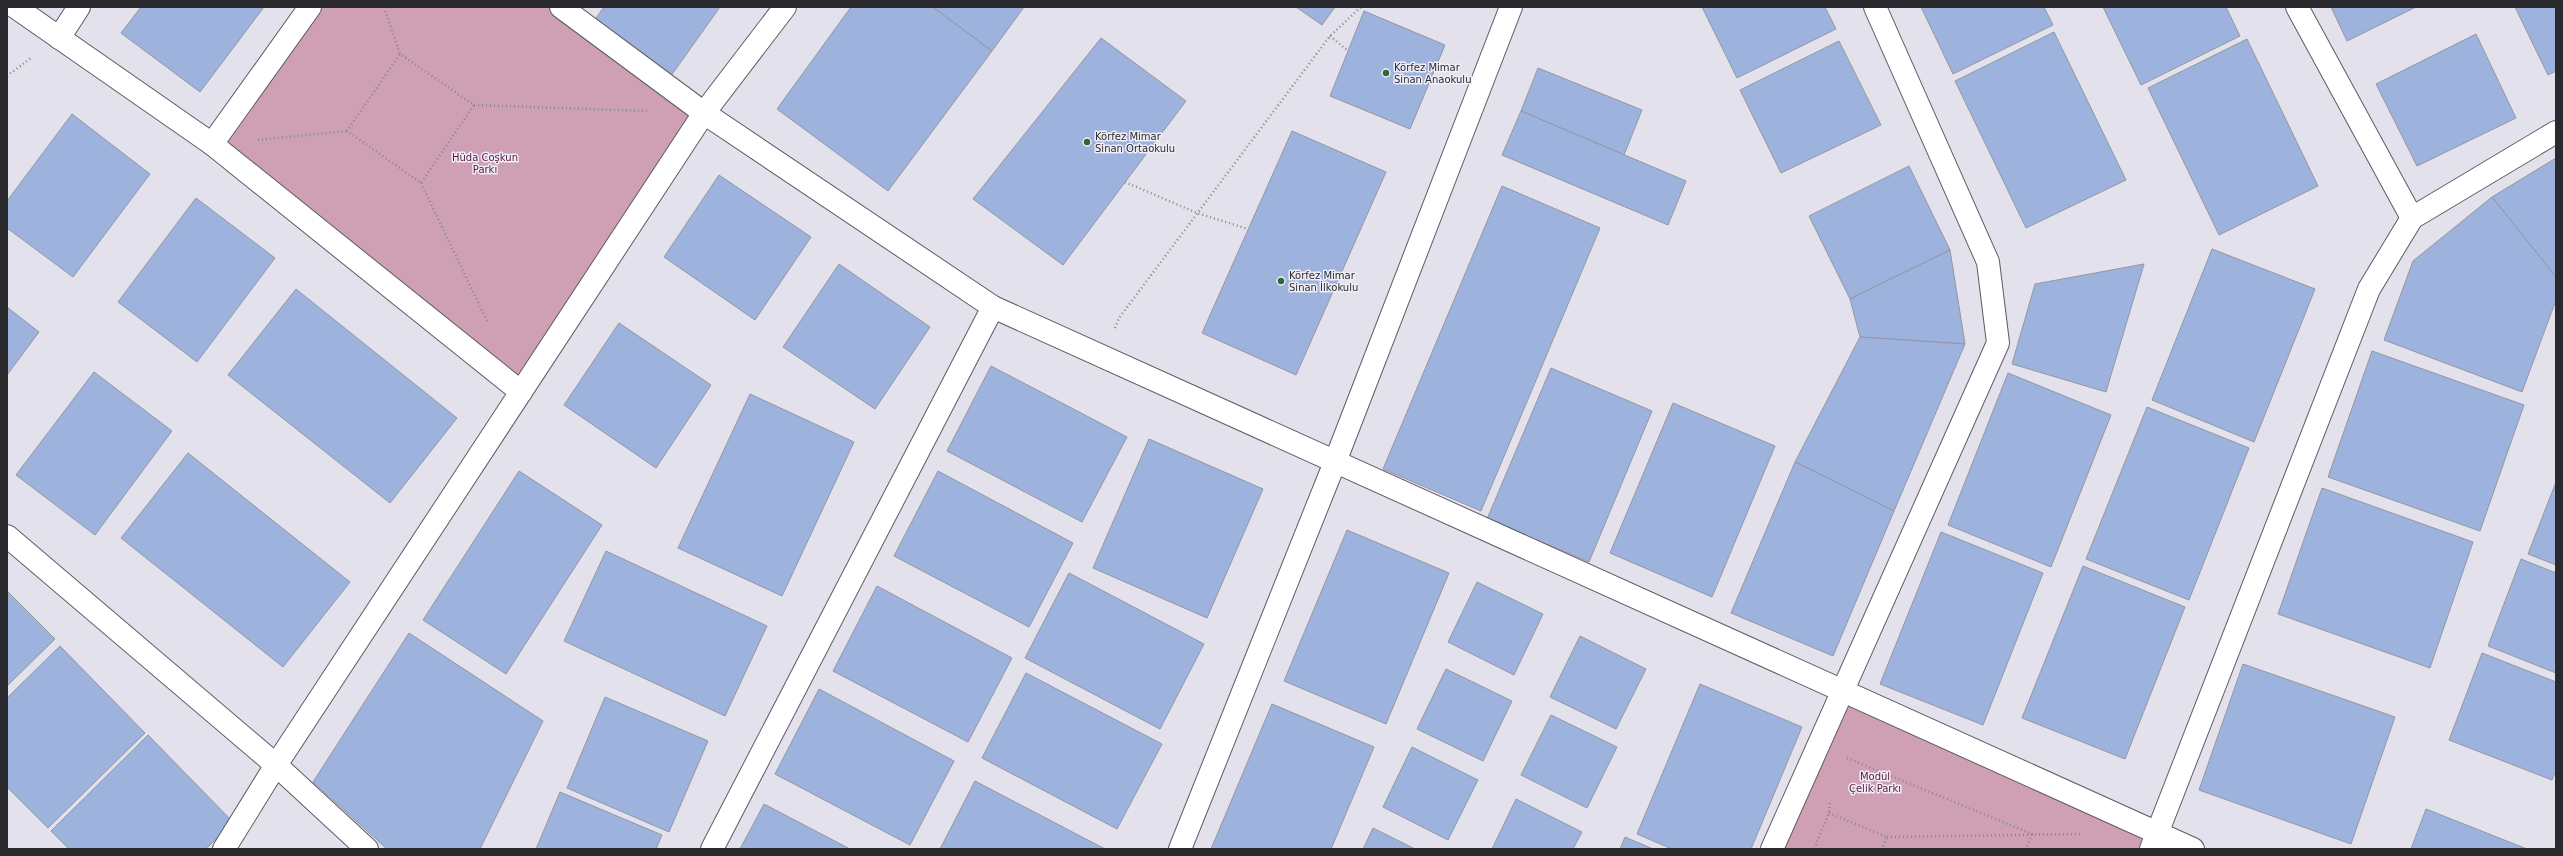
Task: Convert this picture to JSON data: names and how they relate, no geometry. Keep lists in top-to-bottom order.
{
  "parks": ["Hüda Coşkun Parkı", "Modül Çelik Parkı"],
  "places": ["Körfez Mimar Sinan Anaokulu", "Körfez Mimar Sinan Ortaokulu", "Körfez Mimar Sinan İlkokulu"]
}
